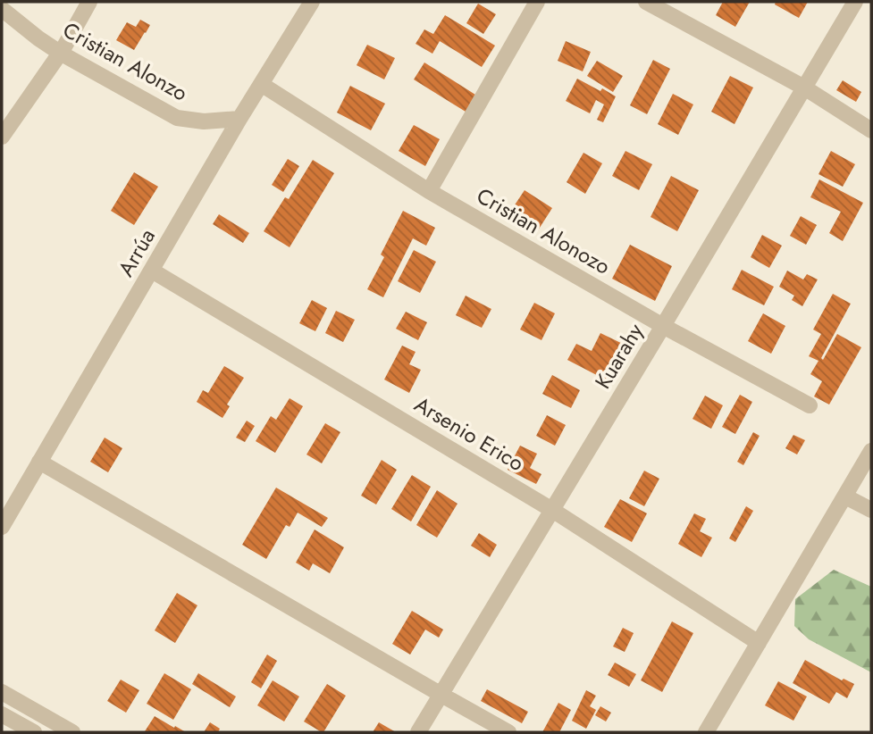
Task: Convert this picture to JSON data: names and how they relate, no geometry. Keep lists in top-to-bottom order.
{
  "streets": {
    "street": [
      "Cristian Alonzo",
      "Cristian Alonozo",
      "Arrúa",
      "Kuarahy",
      "Arsenio Erico"
    ]
  },
  "crossings": [
    ["Cristian Alonzo", "Arrúa"],
    ["Cristian Alonozo", "Arrúa"],
    ["Cristian Alonozo", "Kuarahy"],
    ["Arrúa", "Arsenio Erico"],
    ["Kuarahy", "Arsenio Erico"]
  ]
}
